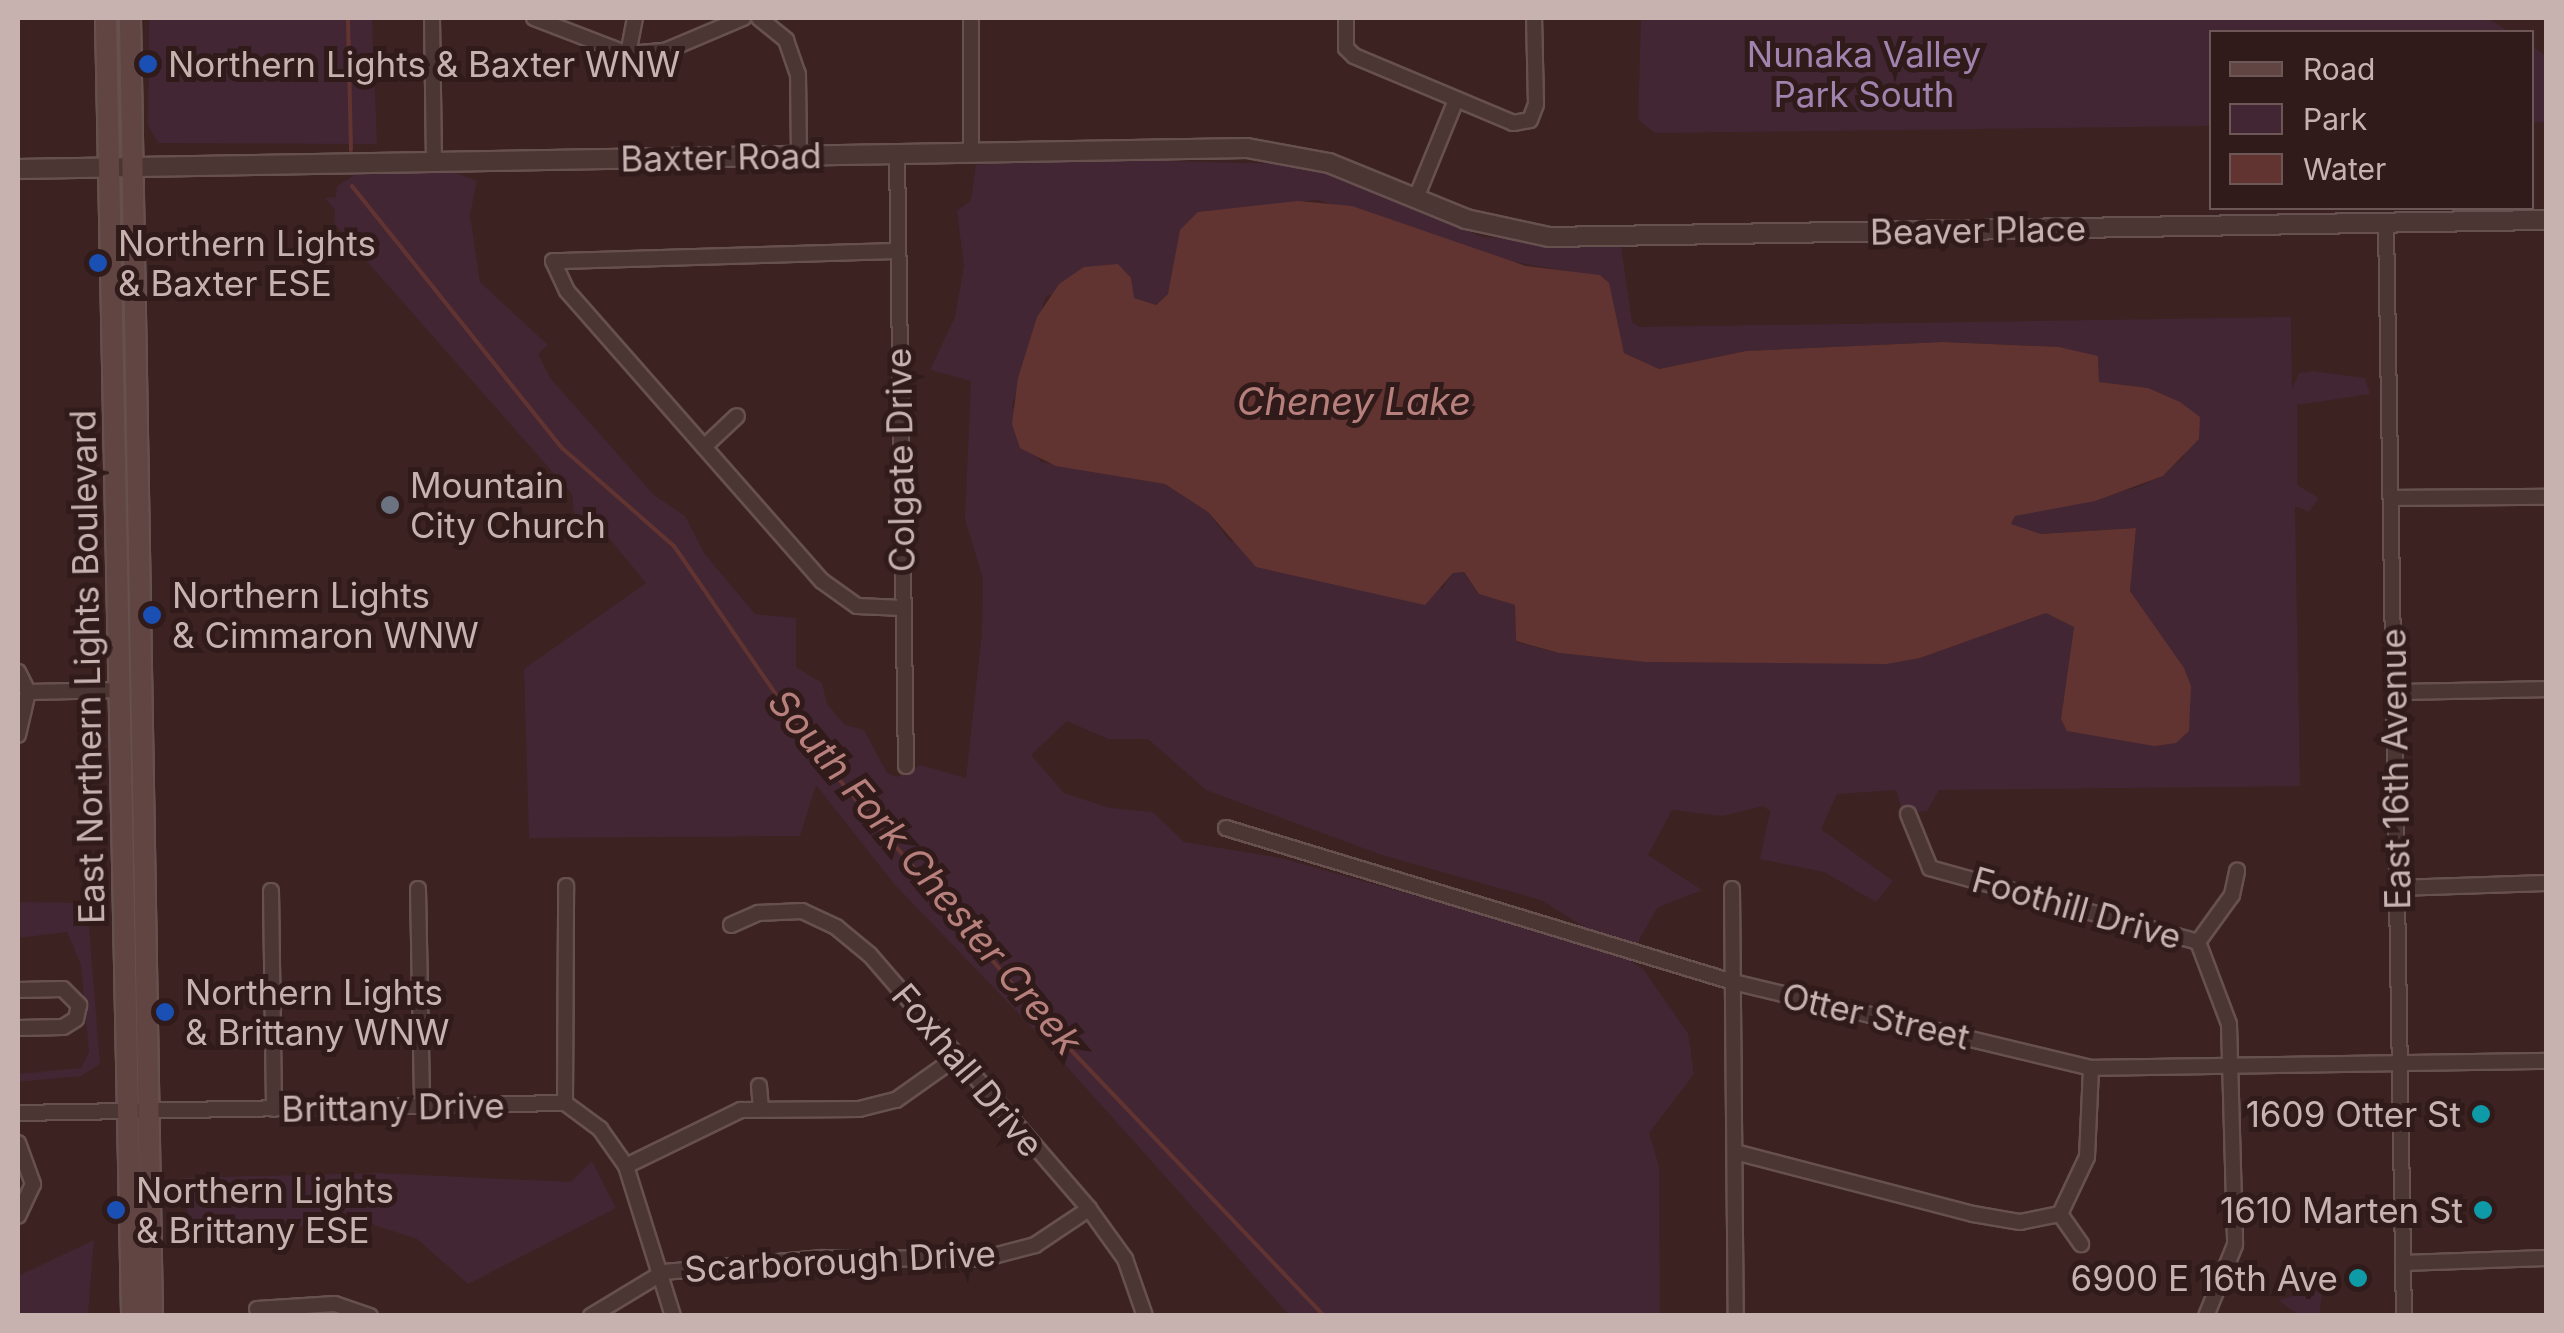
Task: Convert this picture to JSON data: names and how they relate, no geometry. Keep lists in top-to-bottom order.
{
  "streets": {
    "main road": ["East Northern Lights Boulevard"],
    "street": [
      "Baxter Road",
      "Beaver Place",
      "Colgate Drive",
      "East 16th Avenue",
      "Foothill Drive",
      "Otter Street",
      "Foxhall Drive",
      "Brittany Drive",
      "Scarborough Drive"
    ]
  },
  "crossings": [
    ["Baxter Road", "Beaver Place"],
    ["Baxter Road", "Colgate Drive"],
    ["Baxter Road", "East Northern Lights Boulevard"],
    ["Beaver Place", "East 16th Avenue"],
    ["East Northern Lights Boulevard", "Brittany Drive"],
    ["East 16th Avenue", "Otter Street"],
    ["Foothill Drive", "Otter Street"],
    ["Foxhall Drive", "Scarborough Drive"]
  ],
  "water": ["Cheney Lake", "South Fork Chester Creek"],
  "parks": ["Nunaka Valley Park South"],
  "places": [
    "Northern Lights & Baxter WNW",
    "Northern Lights & Baxter ESE",
    "Mountain City Church",
    "Northern Lights & Cimmaron WNW",
    "Northern Lights & Brittany WNW",
    "1609 Otter St",
    "Northern Lights & Brittany ESE",
    "1610 Marten St",
    "6900 E 16th Ave"
  ],
  "legend": ["Road", "Park", "Water"]
}
